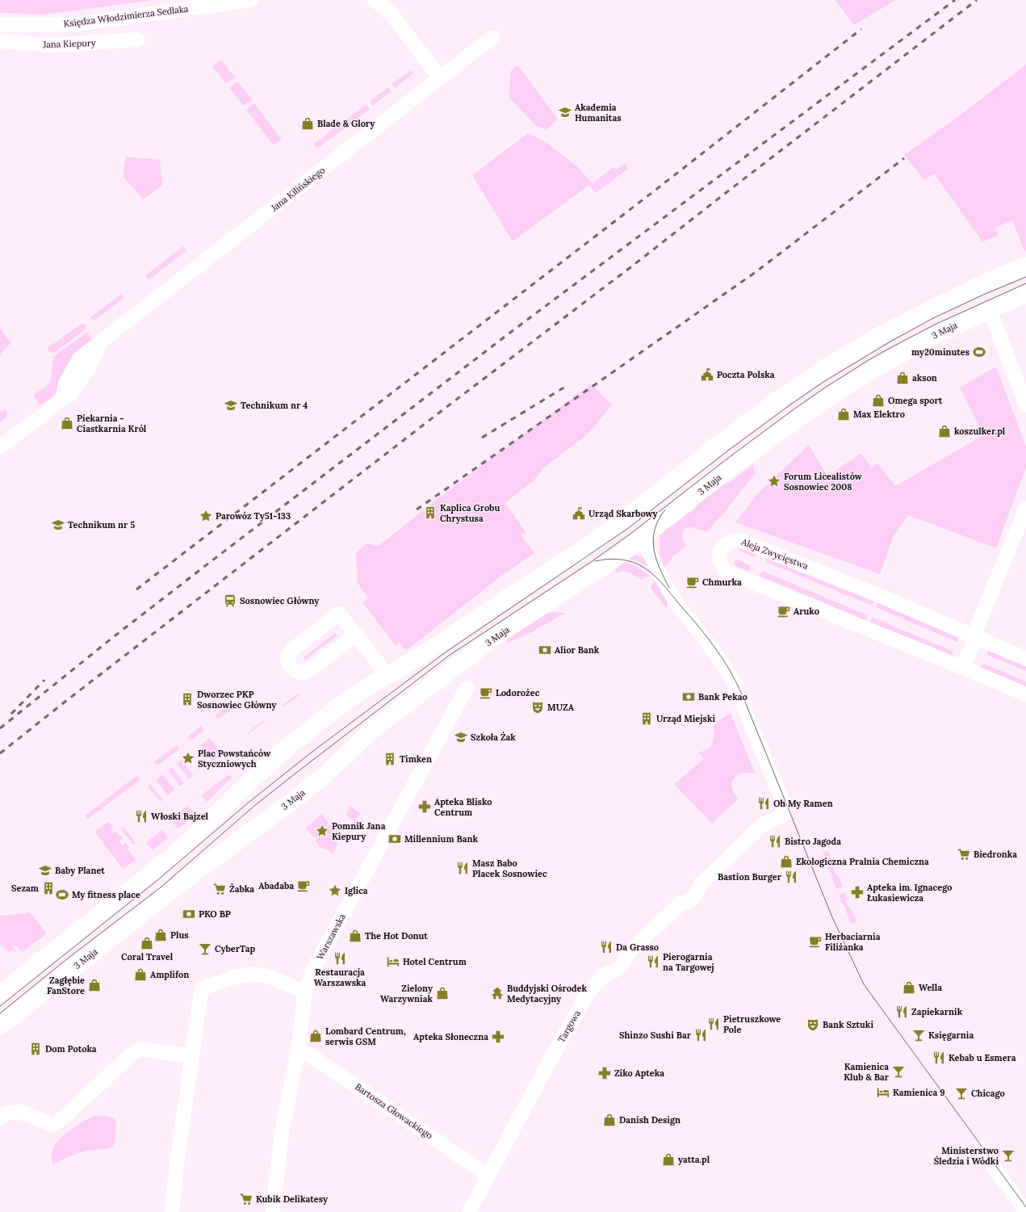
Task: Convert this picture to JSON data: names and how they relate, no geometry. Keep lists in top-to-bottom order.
{
  "streets": {
    "main road": ["3 Maja"],
    "street": [
      "Księdza Włodzimierza Sedlaka",
      "Jana Kiepury",
      "Jana Kilińskiego",
      "Aleja Zwycięstwa",
      "Warszawska",
      "Targowa",
      "Bartosza Głowackiego"
    ]
  },
  "crossings": [
    ["3 Maja", "Targowa"],
    ["Warszawska", "Bartosza Głowackiego"],
    ["Targowa", "Bartosza Głowackiego"]
  ],
  "places": {
    "school or university": [
      "Akademia Humanitas",
      "Technikum nr 4",
      "Technikum nr 5",
      "Szkoła Żak",
      "Baby Planet"
    ],
    "shop": [
      "Blade & Glory",
      "akson",
      "Omega sport",
      "Max Elektro",
      "Piekarnia - Ciastkarnia Król",
      "koszulker.pl",
      "Ekologiczna Pralnia Chemiczna",
      "Plus",
      "The Hot Donut",
      "Coral Travel",
      "Amplifon",
      "Zagłębie FanStore",
      "Wella",
      "Zielony Warzywniak",
      "Lombard Centrum, serwis GSM",
      "Danish Design",
      "yatta.pl"
    ],
    "sports": ["my20minutes", "My fitness place"],
    "public building": ["Poczta Polska", "Urząd Skarbowy"],
    "place": [
      "Forum Licealistów Sosnowiec 2008",
      "Parowóz Ty51-133",
      "Plac Powstańców Styczniowych",
      "Pomnik Jana Kiepury",
      "Iglica"
    ],
    "building": [
      "Kaplica Grobu Chrystusa",
      "Dworzec PKP Sosnowiec Główny",
      "Urząd Miejski",
      "Timken",
      "Sezam",
      "Dom Potoka"
    ],
    "cafe": [
      "Chmurka",
      "Aruko",
      "Lodorożec",
      "Abadaba",
      "Herbaciarnia Filiżanka"
    ],
    "station": ["Sosnowiec Główny"],
    "bank": [
      "Alior Bank",
      "Bank Pekao",
      "Millennium Bank",
      "PKO BP"
    ],
    "theatre": ["MUZA", "Bank Sztuki"],
    "restaurant": [
      "Oh My Ramen",
      "Włoski Bajzel",
      "Bistro Jagoda",
      "Masz Babo Placek Sosnowiec",
      "Bastion Burger",
      "Da Grasso",
      "Restauracja Warszawska",
      "Pierogarnia na Targowej",
      "Zapiekarnik",
      "Pietruszkowe Pole",
      "Shinzo Sushi Bar",
      "Kebab u Esmera"
    ],
    "pharmacy": [
      "Apteka Blisko Centrum",
      "Apteka im. Ignacego Łukasiewicza",
      "Apteka Słoneczna",
      "Ziko Apteka"
    ],
    "supermarket": ["Biedronka", "Żabka", "Kubik Delikatesy"],
    "bar": [
      "CyberTap",
      "Księgarnia",
      "Kamienica Klub & Bar",
      "Chicago",
      "Ministerstwo Śledzia i Wódki"
    ],
    "hotel": ["Hotel Centrum", "Kamienica 9"],
    "temple": ["Buddyjski Ośrodek Medytacyjny"]
  }
}
